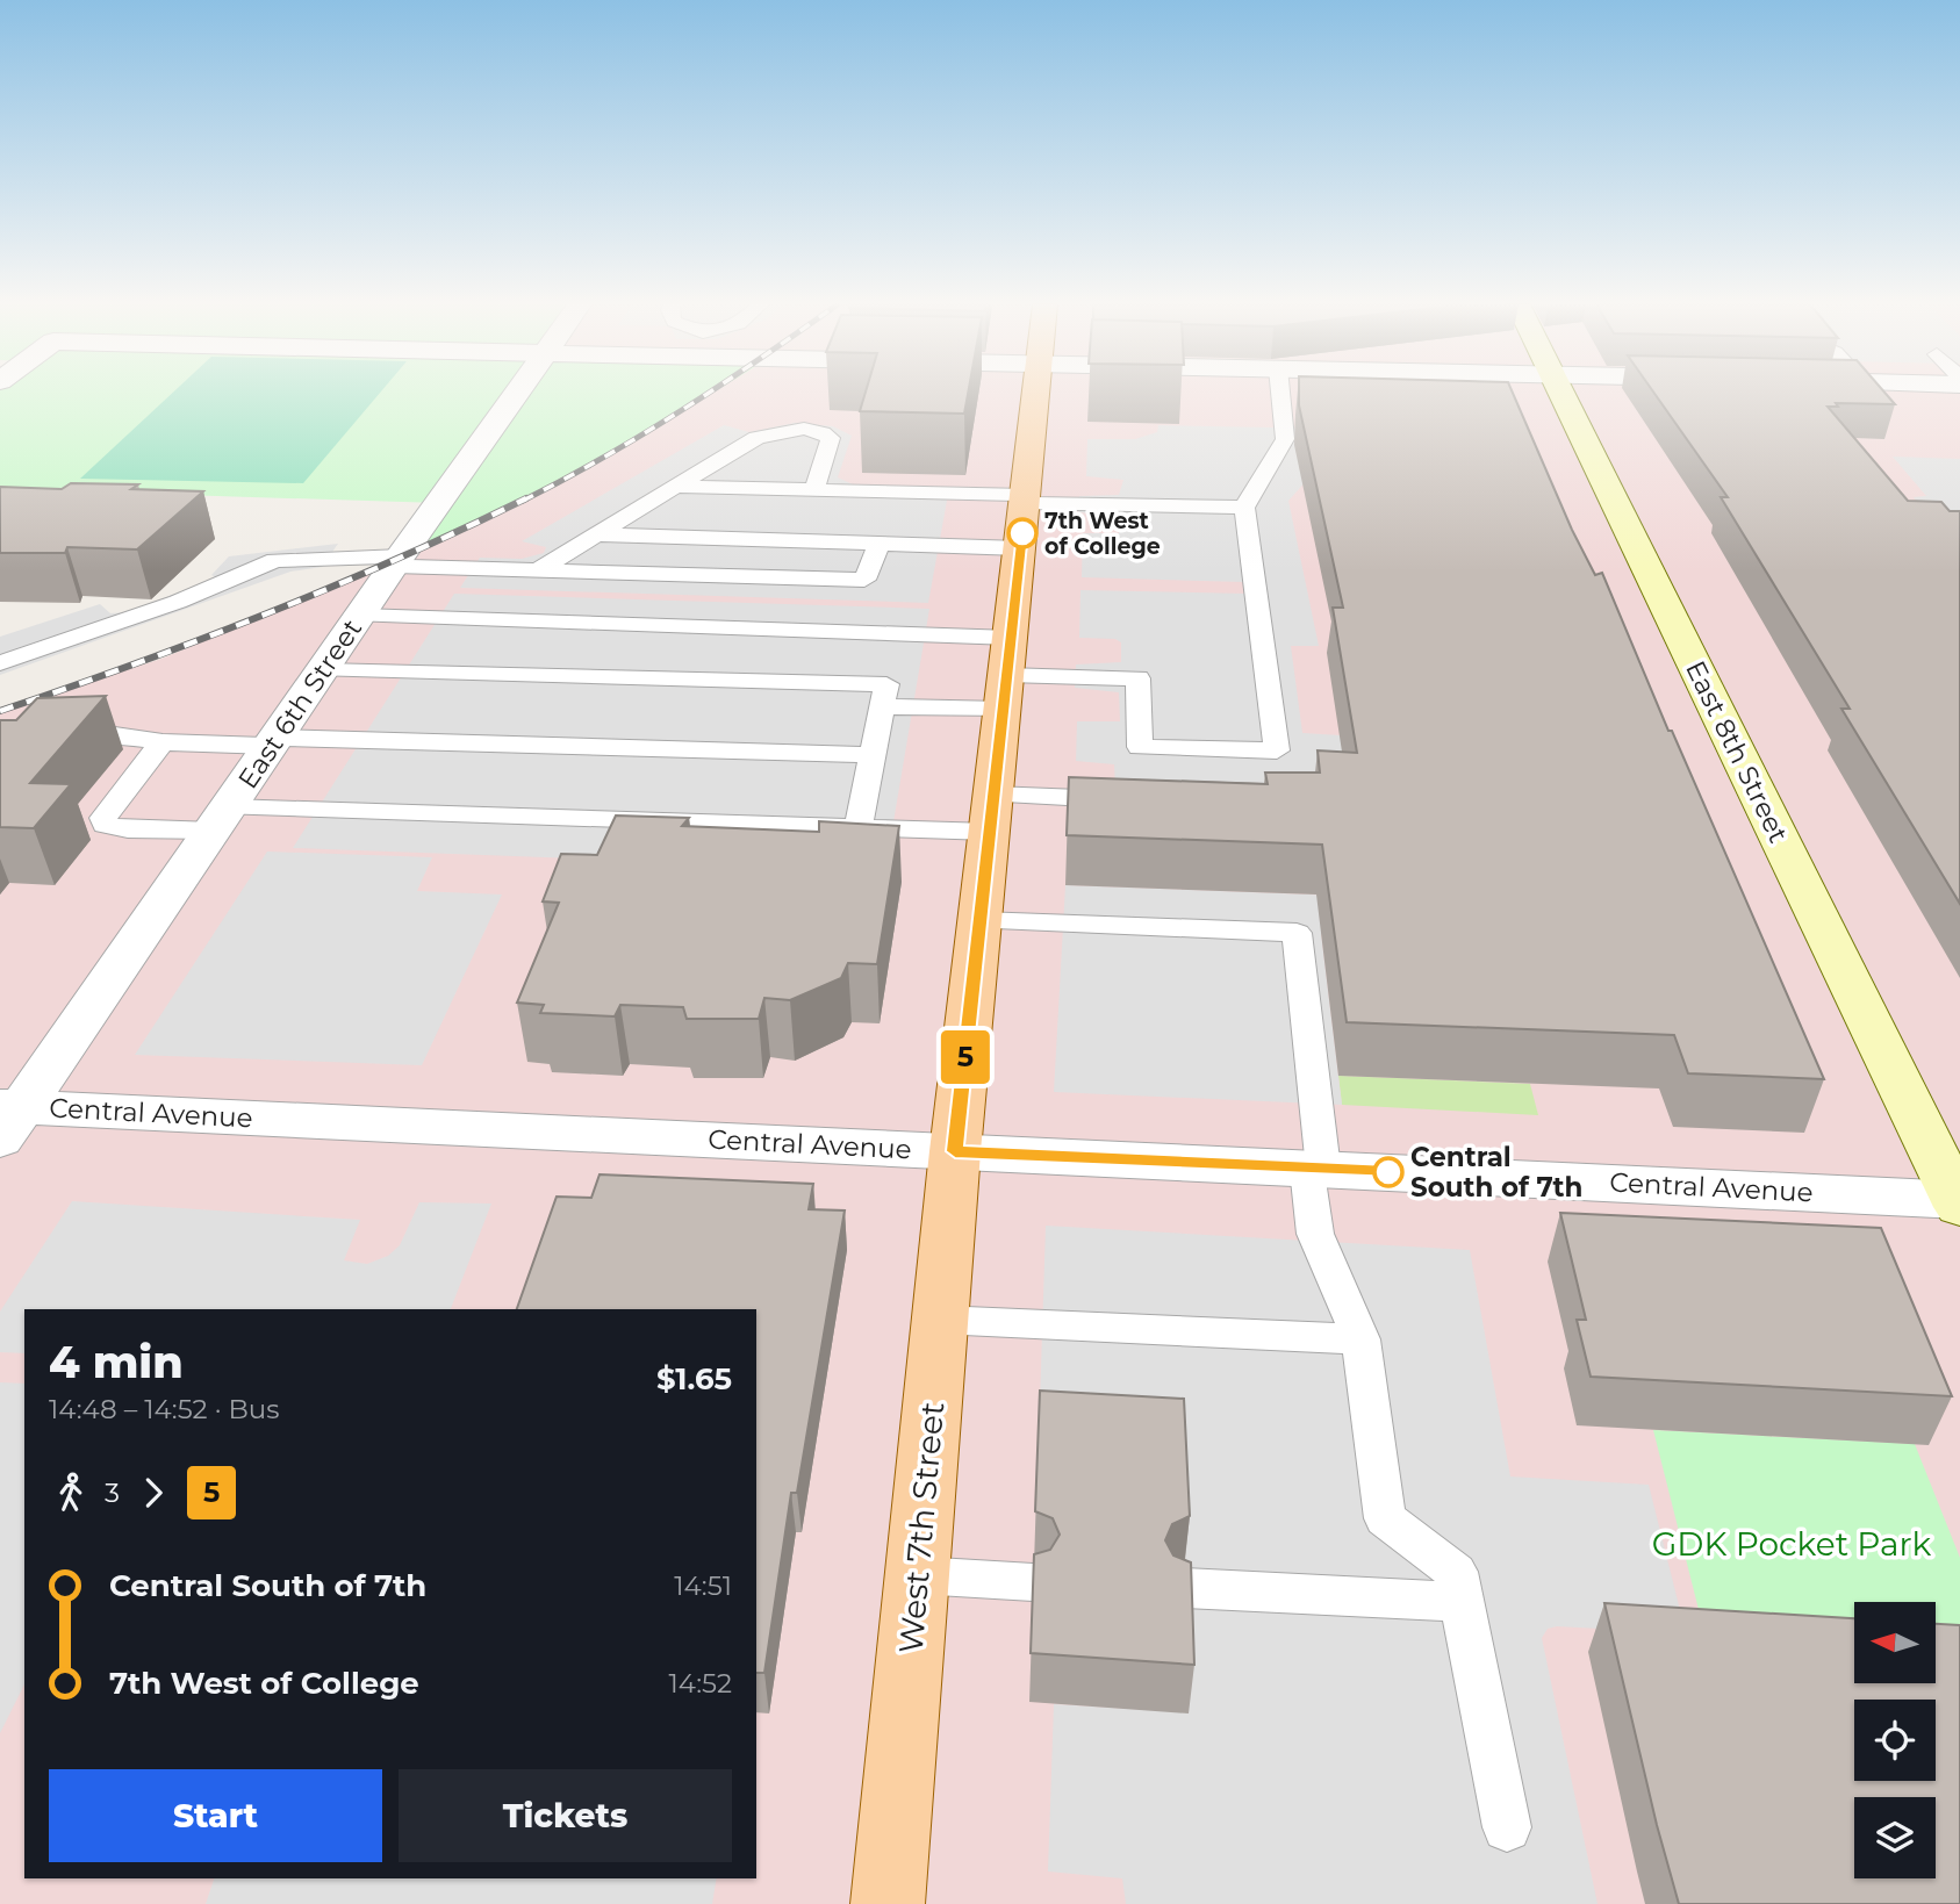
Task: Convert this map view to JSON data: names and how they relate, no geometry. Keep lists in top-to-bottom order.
{
  "streets": {
    "main road": ["East 8th Street", "West 7th Street"],
    "street": ["East 6th Street", "Central Avenue"]
  },
  "crossings": [
    ["East 6th Street", "Central Avenue"],
    ["East 8th Street", "Central Avenue"],
    ["Central Avenue", "West 7th Street"]
  ],
  "parks": ["GDK Pocket Park"],
  "places": ["7th West of College", "Central South of 7th"],
  "lines": ["bus line 5"],
  "north": "left",
  "page": {
    "on_map": "5",
    "heading": ["4 min", "14:48 – 14:52 · Bus", "$1.65"],
    "legs": ["3", "5"],
    "list": [
      {
        "name": "Central South of 7th",
        "value": "14:51"
      },
      {
        "name": "7th West of College",
        "value": "14:52"
      }
    ],
    "buttons": ["Start", "Tickets"]
  }
}
